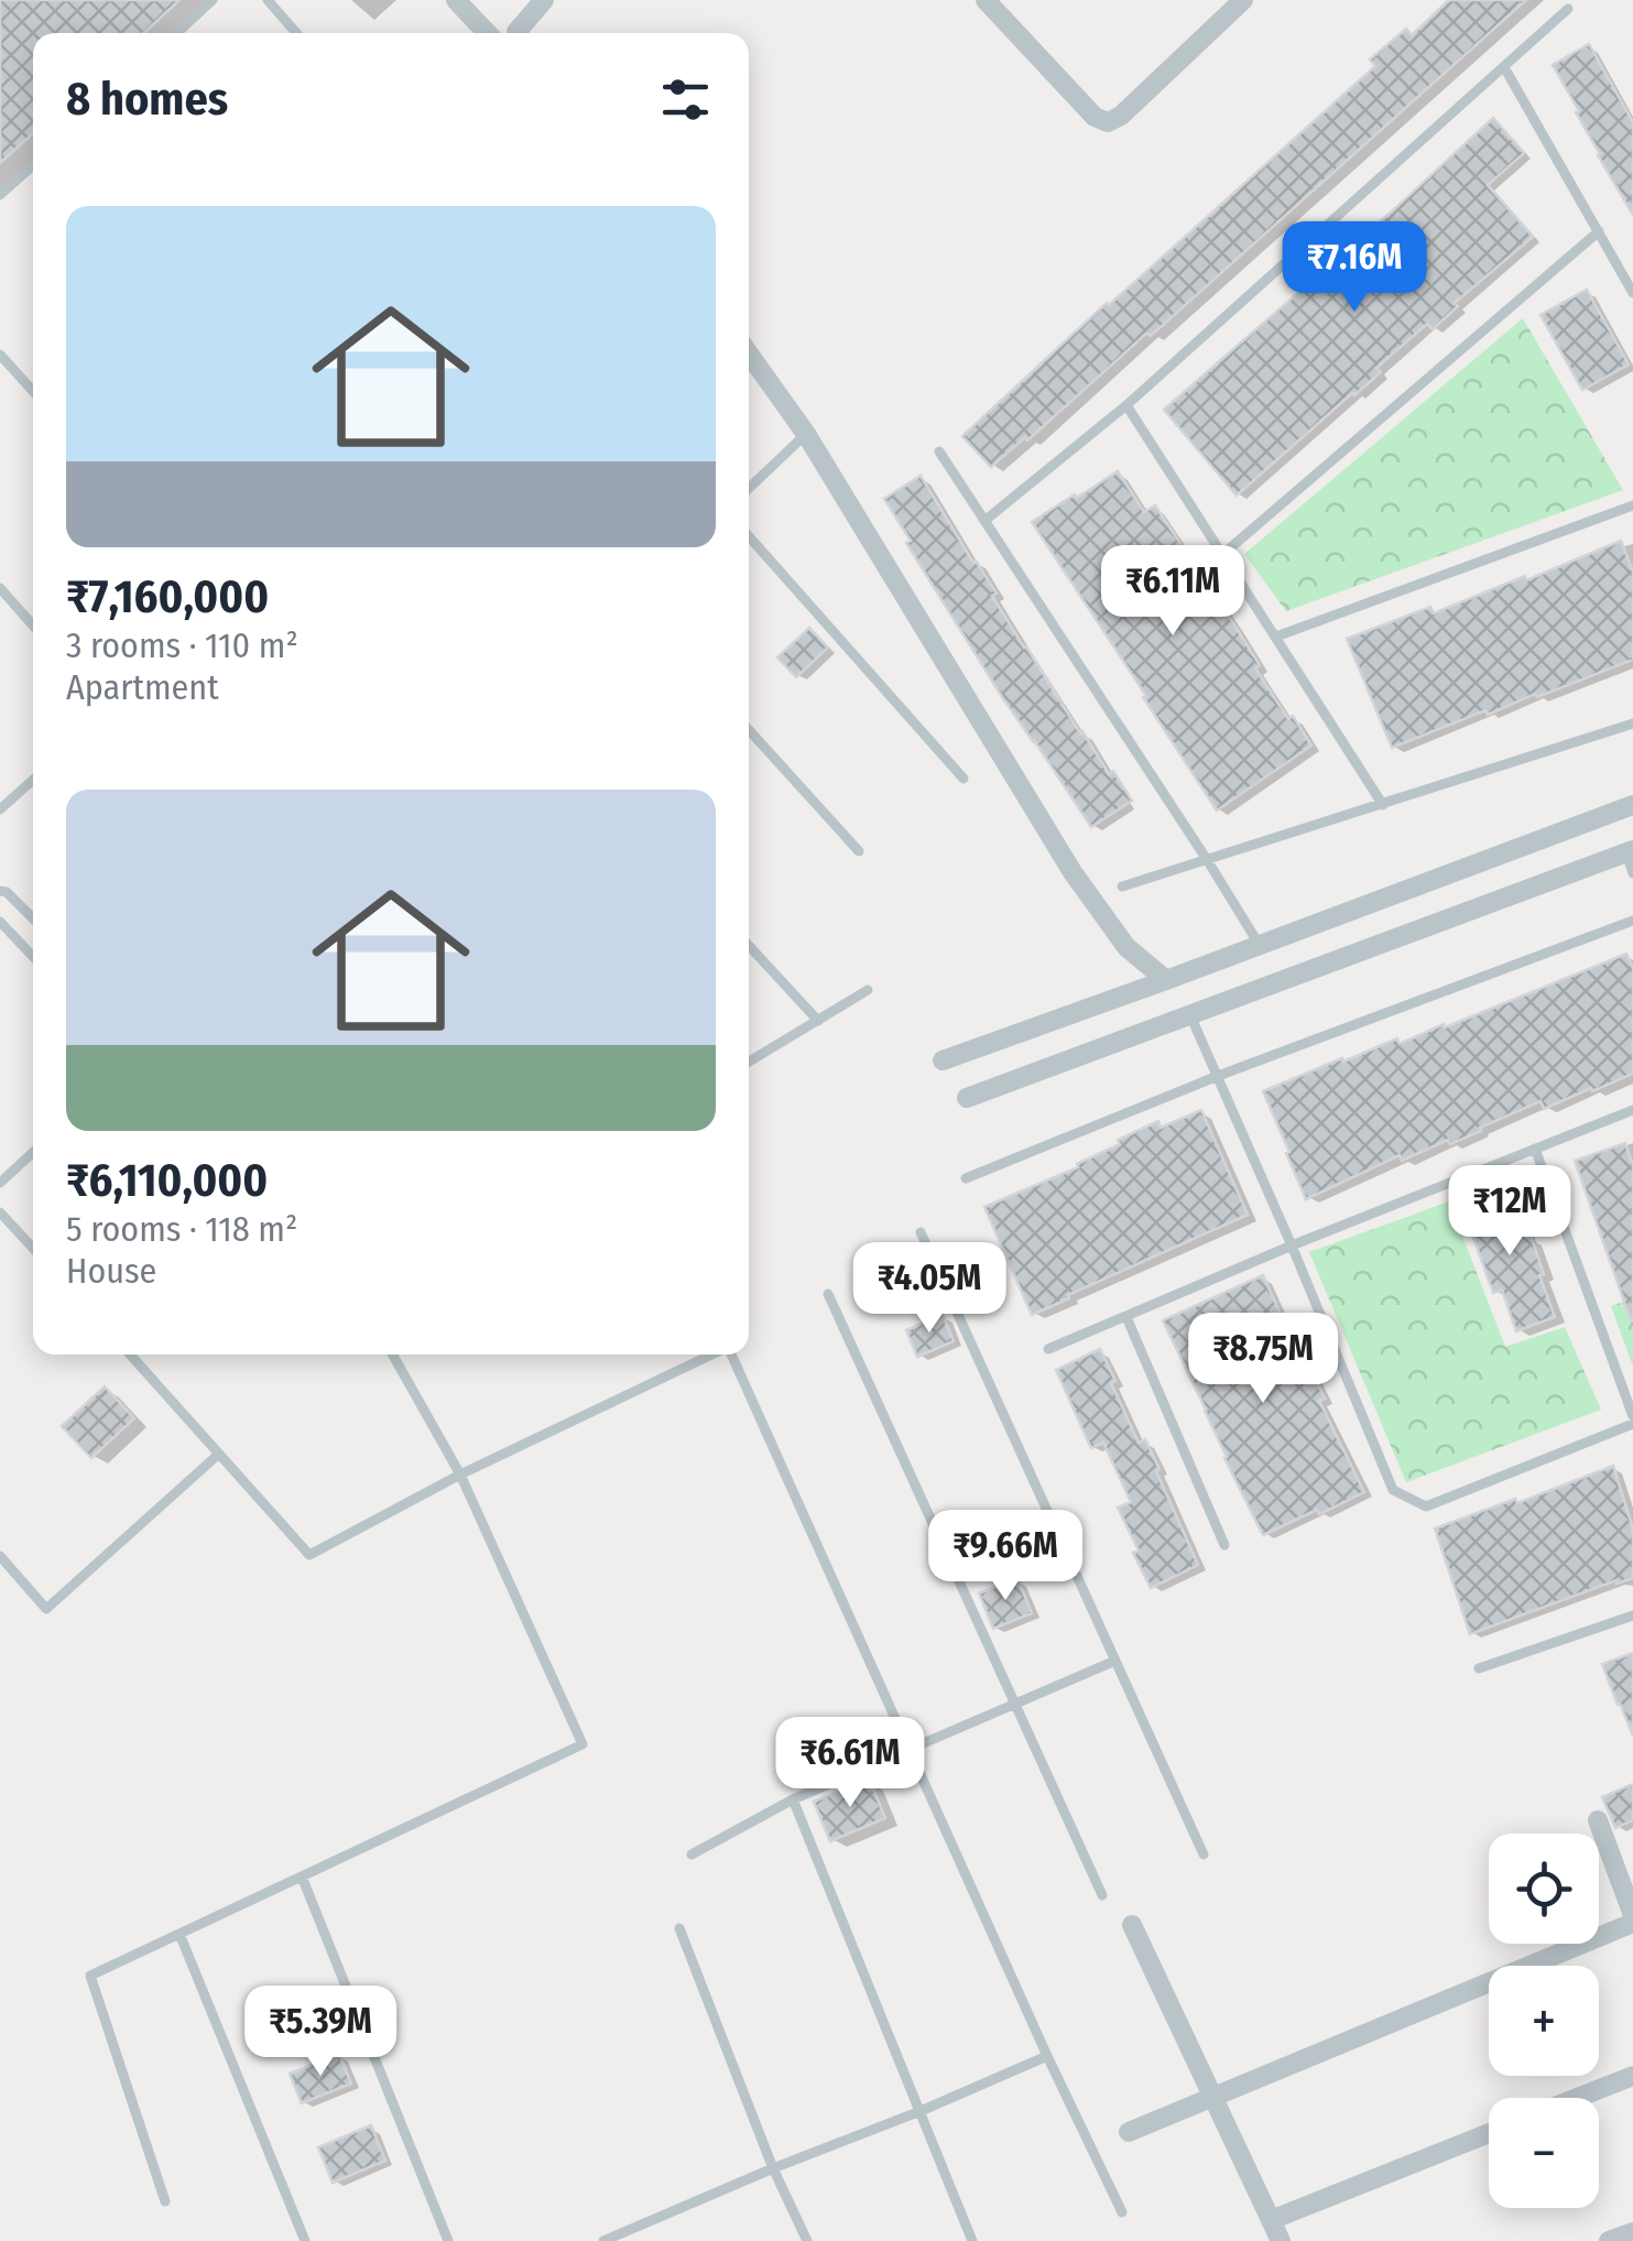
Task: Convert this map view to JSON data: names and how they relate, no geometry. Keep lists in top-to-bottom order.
{
  "page": {
    "heading": "8 homes",
    "list": [
      {
        "name": "₹7,160,000",
        "note": "3 rooms · 110 m² · Apartment"
      },
      {
        "name": "₹6,110,000",
        "note": "5 rooms · 118 m² · House"
      }
    ],
    "price": [
      "₹7.16M",
      "₹6.11M",
      "₹12M",
      "₹4.05M",
      "₹8.75M",
      "₹9.66M",
      "₹6.61M",
      "₹5.39M"
    ],
    "map_buttons": ["+", "−"]
  }
}
